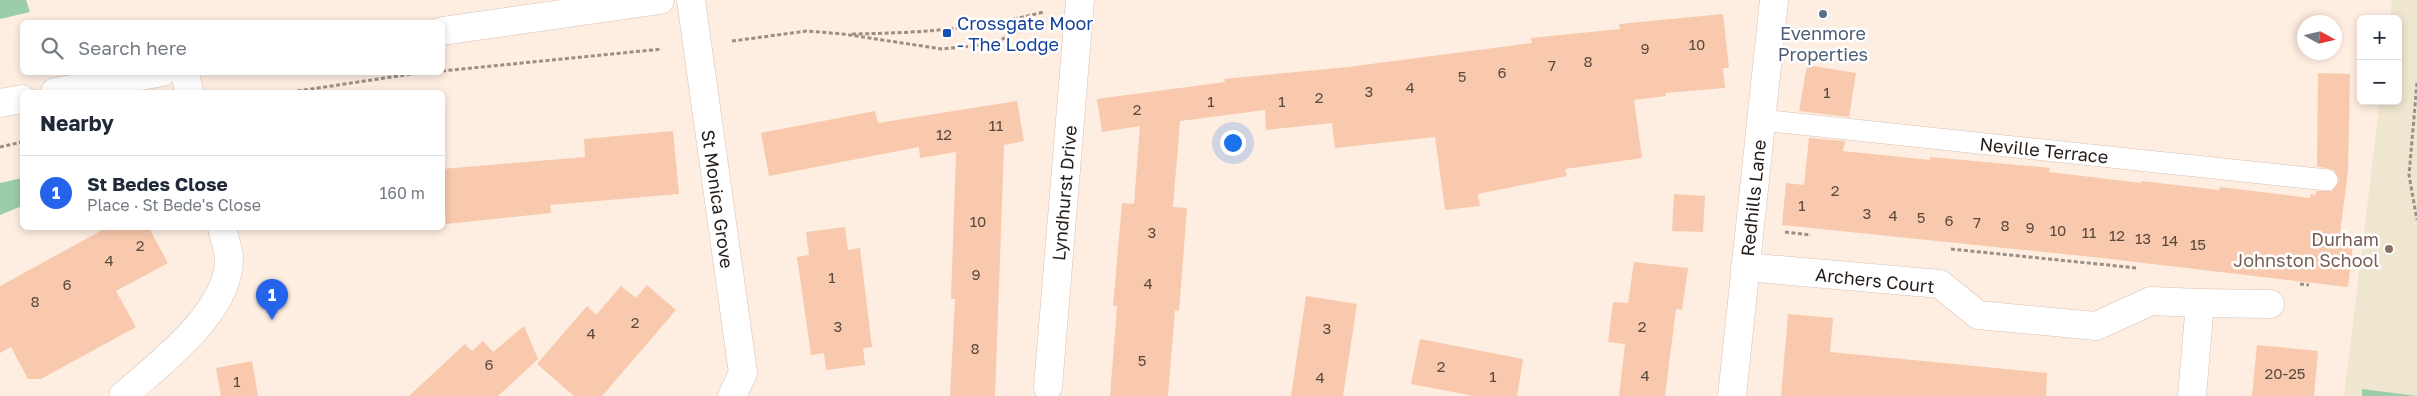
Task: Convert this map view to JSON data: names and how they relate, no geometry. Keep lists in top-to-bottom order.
{
  "streets": {
    "main road": [
      "Lyndhurst Drive",
      "Redhills Lane",
      "St Monica Grove",
      "Archers Court"
    ],
    "lane": ["Neville Terrace"]
  },
  "crossings": [
    ["Neville Terrace", "Redhills Lane"],
    ["Redhills Lane", "Archers Court"]
  ],
  "places": {
    "other": ["Evenmore Properties", "Durham Johnston School"],
    "transit": ["Crossgate Moor - The Lodge"]
  },
  "house_numbers": [
    "10",
    "9",
    "8",
    "7",
    "6",
    "5",
    "4",
    "3",
    "1",
    "2",
    "1",
    "1",
    "2",
    "11",
    "12",
    "2",
    "1",
    "3",
    "4",
    "5",
    "6",
    "10",
    "7",
    "8",
    "9",
    "10",
    "3",
    "11",
    "12",
    "13",
    "14",
    "15",
    "2",
    "4",
    "9",
    "1",
    "4",
    "6",
    "8",
    "2",
    "3",
    "2",
    "3",
    "4",
    "8",
    "5",
    "6",
    "2",
    "20-25",
    "4",
    "1",
    "4",
    "1"
  ],
  "north": "right",
  "page": {
    "map_buttons": ["+", "−"],
    "search": "Search here",
    "heading": "Nearby",
    "list": [
      {
        "mark": "1",
        "name": "St Bedes Close",
        "note": "Place · St Bede's Close",
        "value": "160 m"
      }
    ],
    "pins": "1"
  }
}
